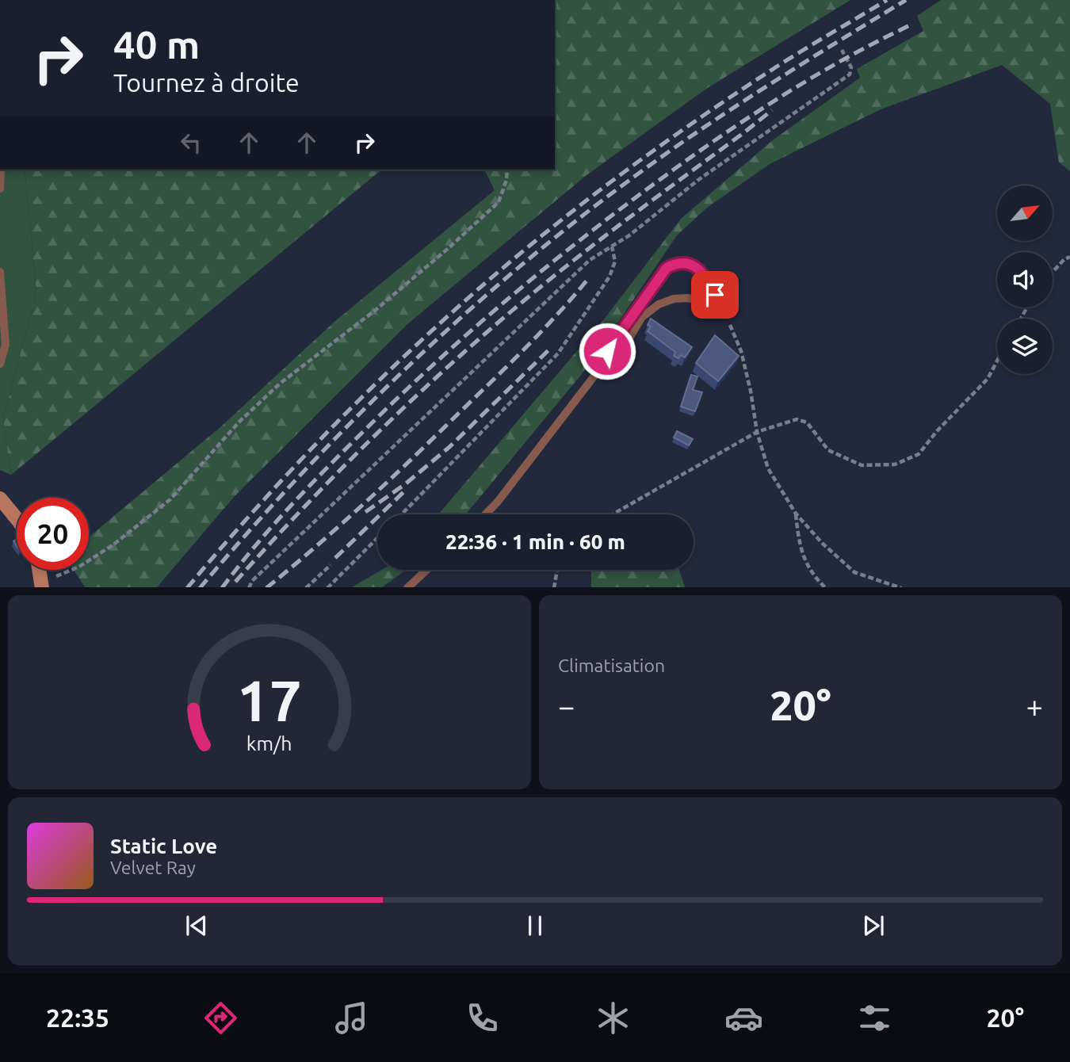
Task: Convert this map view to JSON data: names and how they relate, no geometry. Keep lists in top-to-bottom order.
{
  "north": "top right",
  "page": {
    "turn": ["40 m", "Tournez à droite"],
    "limit": "20",
    "trip": "22:36 · 1 min · 60 m",
    "tile": "Climatisation",
    "heat": ["−", "20°", "+"],
    "song": ["Static Love", "Velvet Ray"],
    "tabs": ["22:35", "20°"],
    "gauge": ["17", "km/h"]
  }
}
